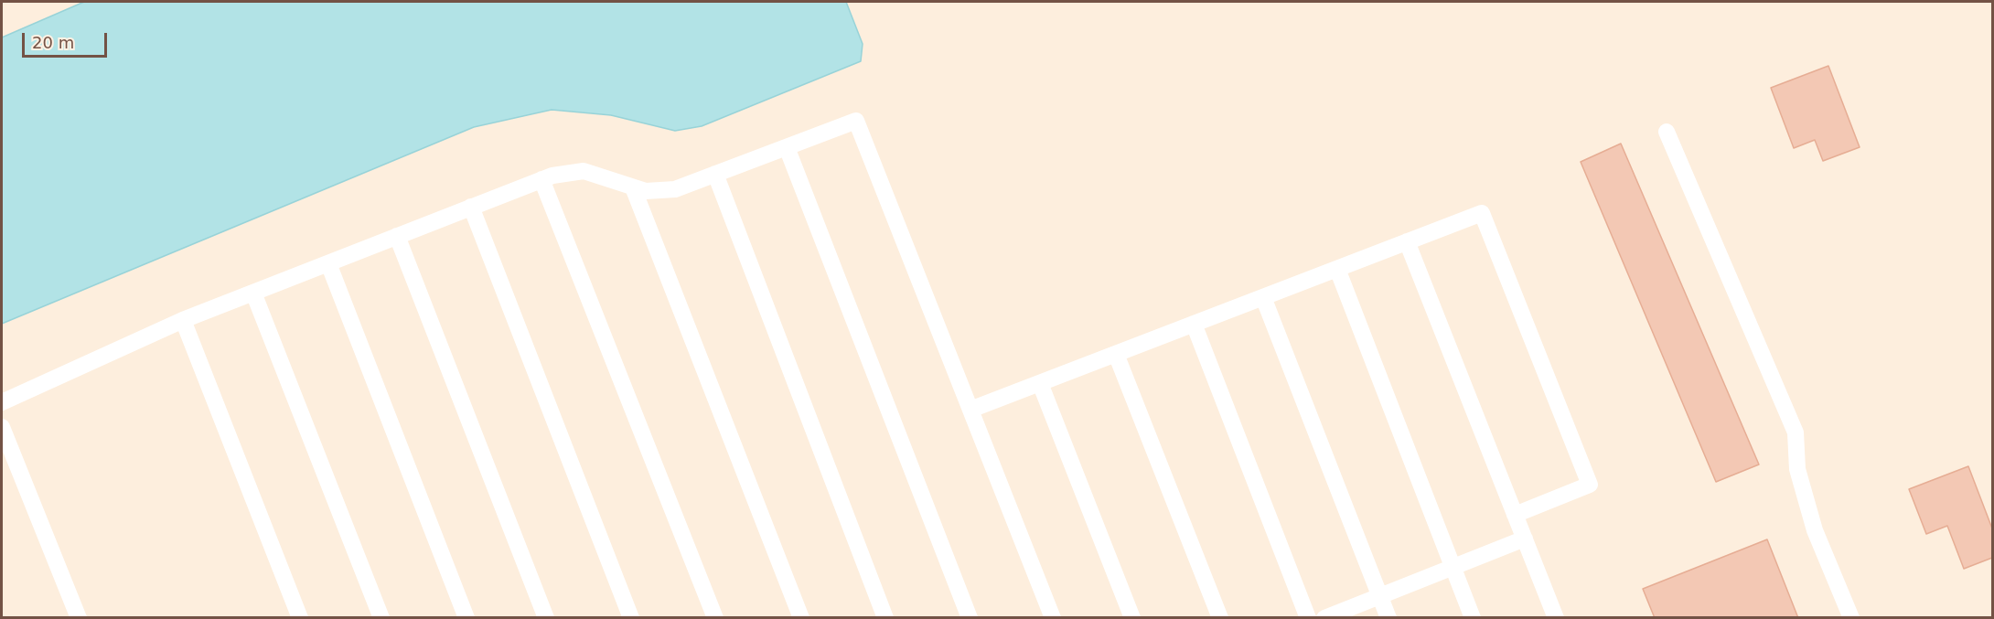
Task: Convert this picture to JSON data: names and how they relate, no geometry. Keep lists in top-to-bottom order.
{
  "scale_bar": "20 m"
}
